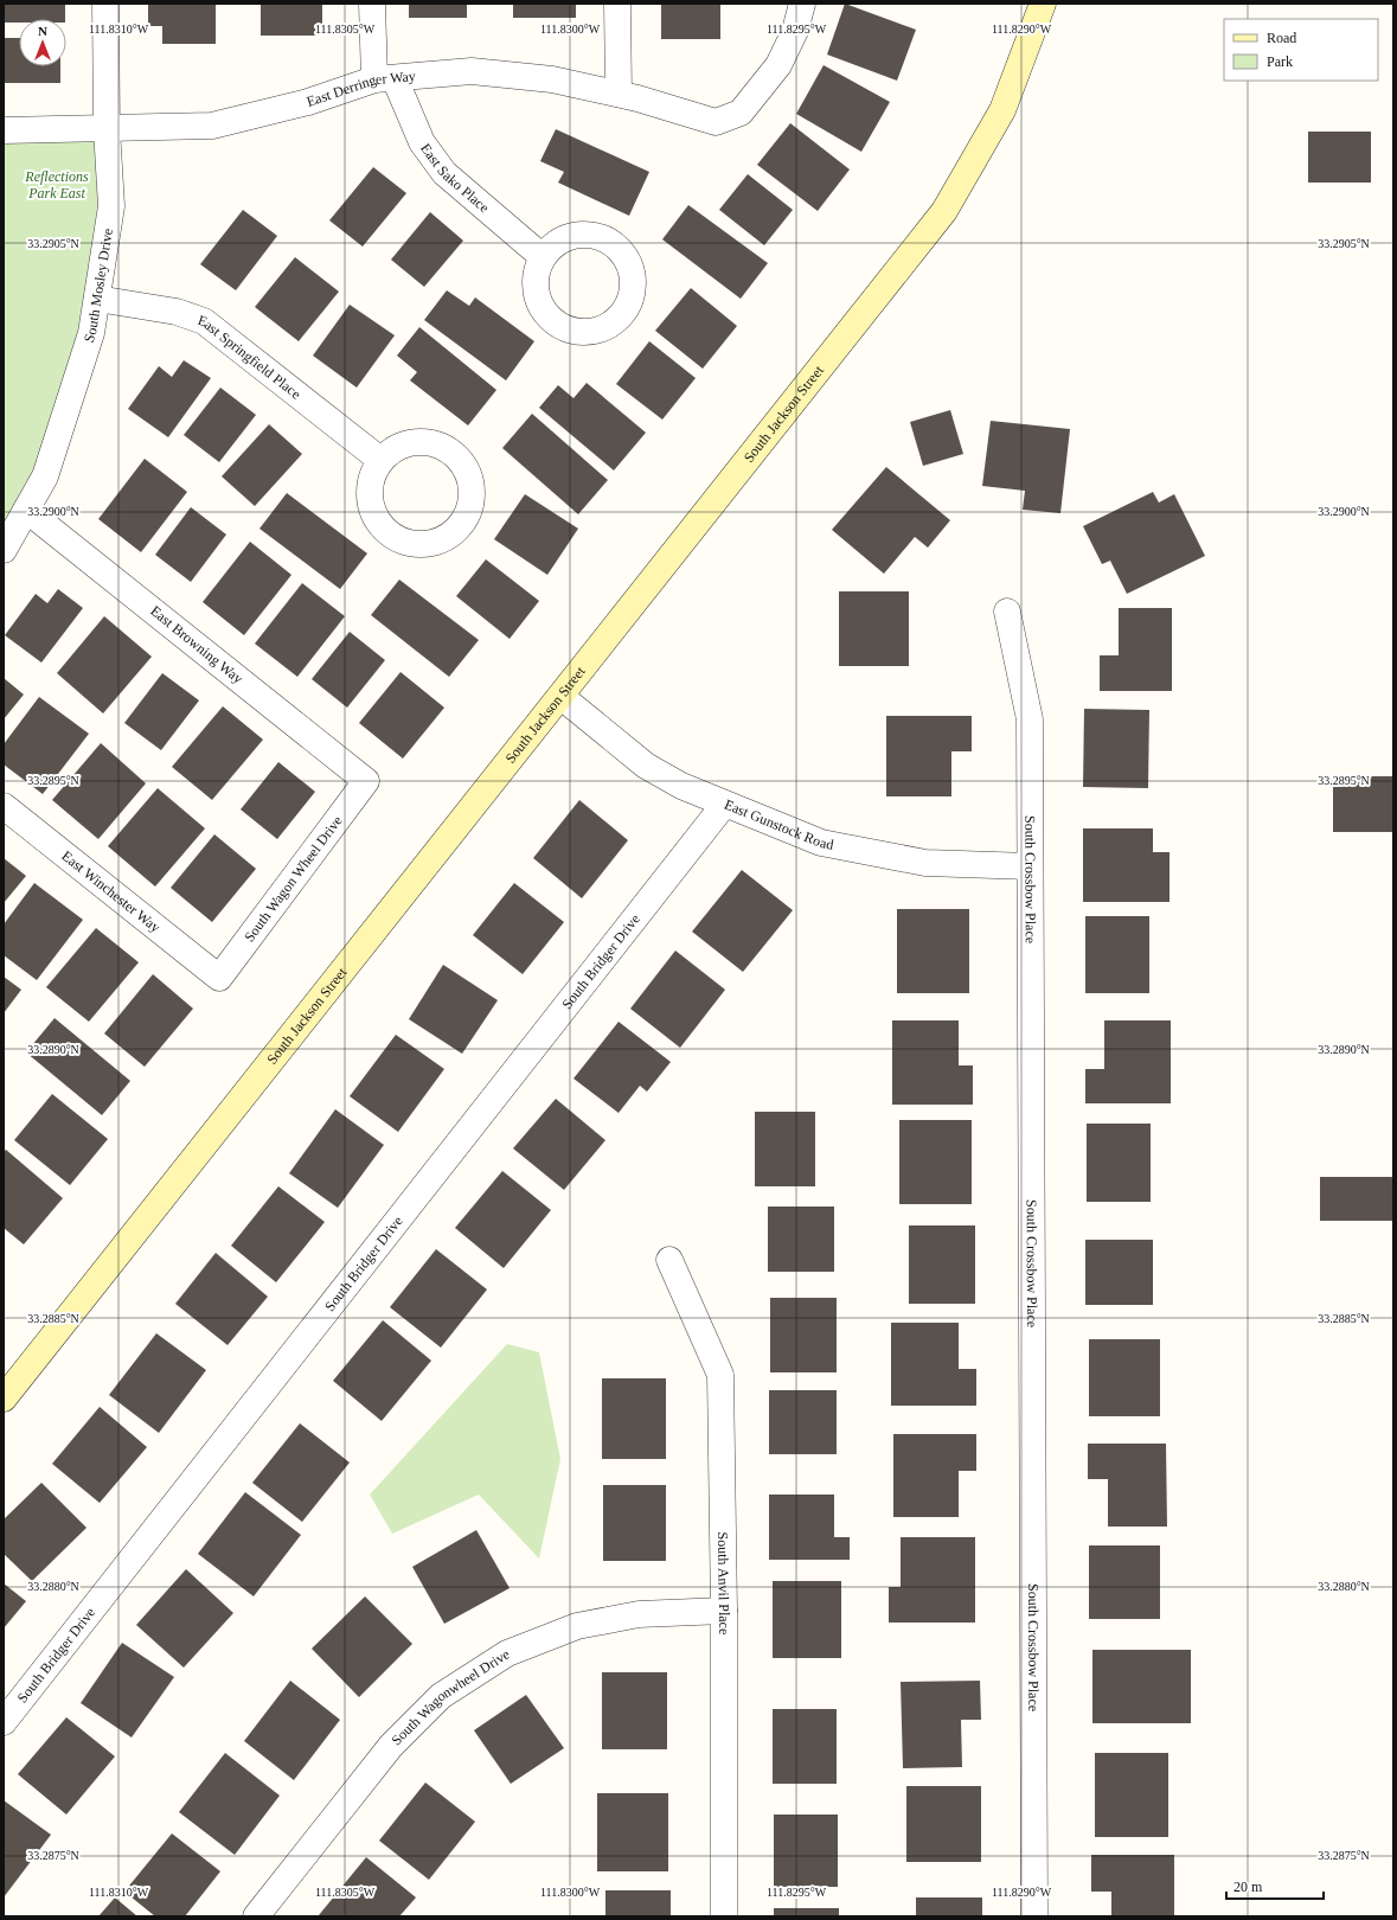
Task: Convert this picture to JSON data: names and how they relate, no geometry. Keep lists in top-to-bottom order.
{
  "streets": {
    "street": [
      "East Derringer Way",
      "East Sako Place",
      "South Mosley Drive",
      "East Springfield Place",
      "South Jackson Street",
      "East Browning Way",
      "East Gunstock Road",
      "South Wagon Wheel Drive",
      "South Crossbow Place",
      "East Winchester Way",
      "South Bridger Drive",
      "South Anvil Place",
      "South Wagonwheel Drive"
    ]
  },
  "crossings": [
    ["East Derringer Way", "East Sako Place"],
    ["East Derringer Way", "South Mosley Drive"],
    ["South Mosley Drive", "East Springfield Place"],
    ["South Mosley Drive", "East Browning Way"],
    ["South Jackson Street", "East Gunstock Road"],
    ["East Browning Way", "South Wagon Wheel Drive"],
    ["East Gunstock Road", "South Crossbow Place"],
    ["East Gunstock Road", "South Bridger Drive"],
    ["South Wagon Wheel Drive", "East Winchester Way"],
    ["South Anvil Place", "South Wagonwheel Drive"]
  ],
  "parks": ["Reflections Park East"],
  "legend": ["Road", "Park"],
  "scale_bar": "20 m",
  "north": "top",
  "coordinates": [
    "111.8310°W",
    "111.8305°W",
    "111.8300°W",
    "111.8295°W",
    "111.8290°W",
    "33.2905°N",
    "33.2900°N",
    "33.2895°N",
    "33.2890°N",
    "33.2885°N",
    "33.2880°N",
    "33.2875°N"
  ]
}
